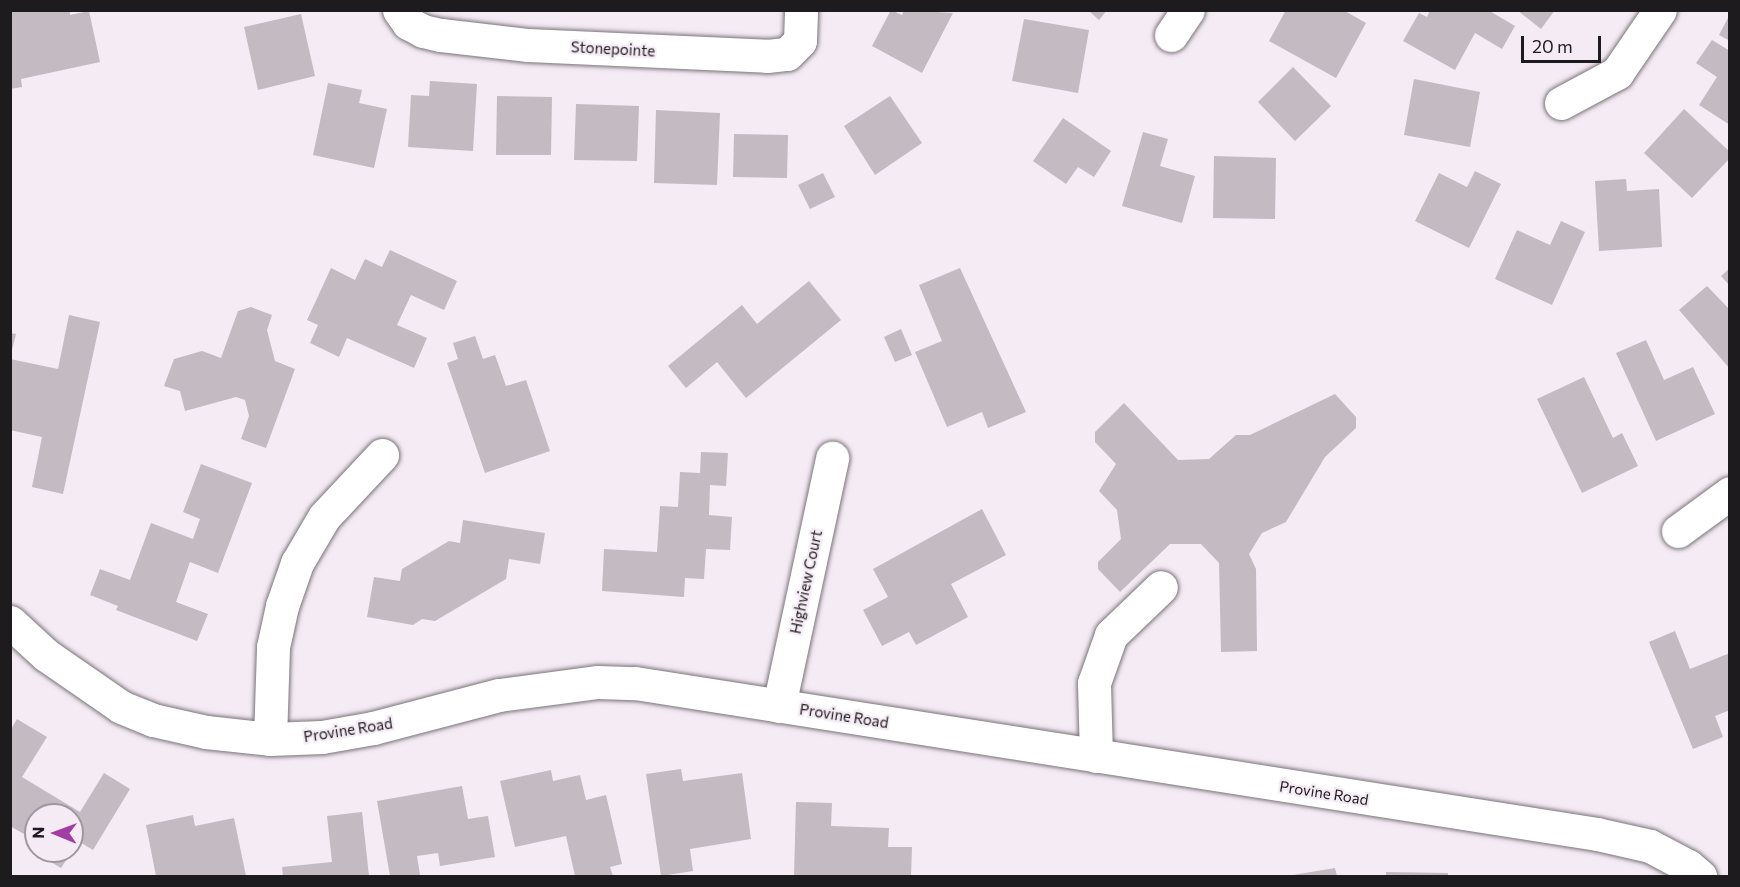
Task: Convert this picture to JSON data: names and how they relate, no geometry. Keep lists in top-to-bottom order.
{
  "streets": {
    "street": ["Stonepointe", "Highview Court", "Provine Road"]
  },
  "crossings": [
    ["Highview Court", "Provine Road"]
  ],
  "scale_bar": "20 m",
  "north": "left"
}
